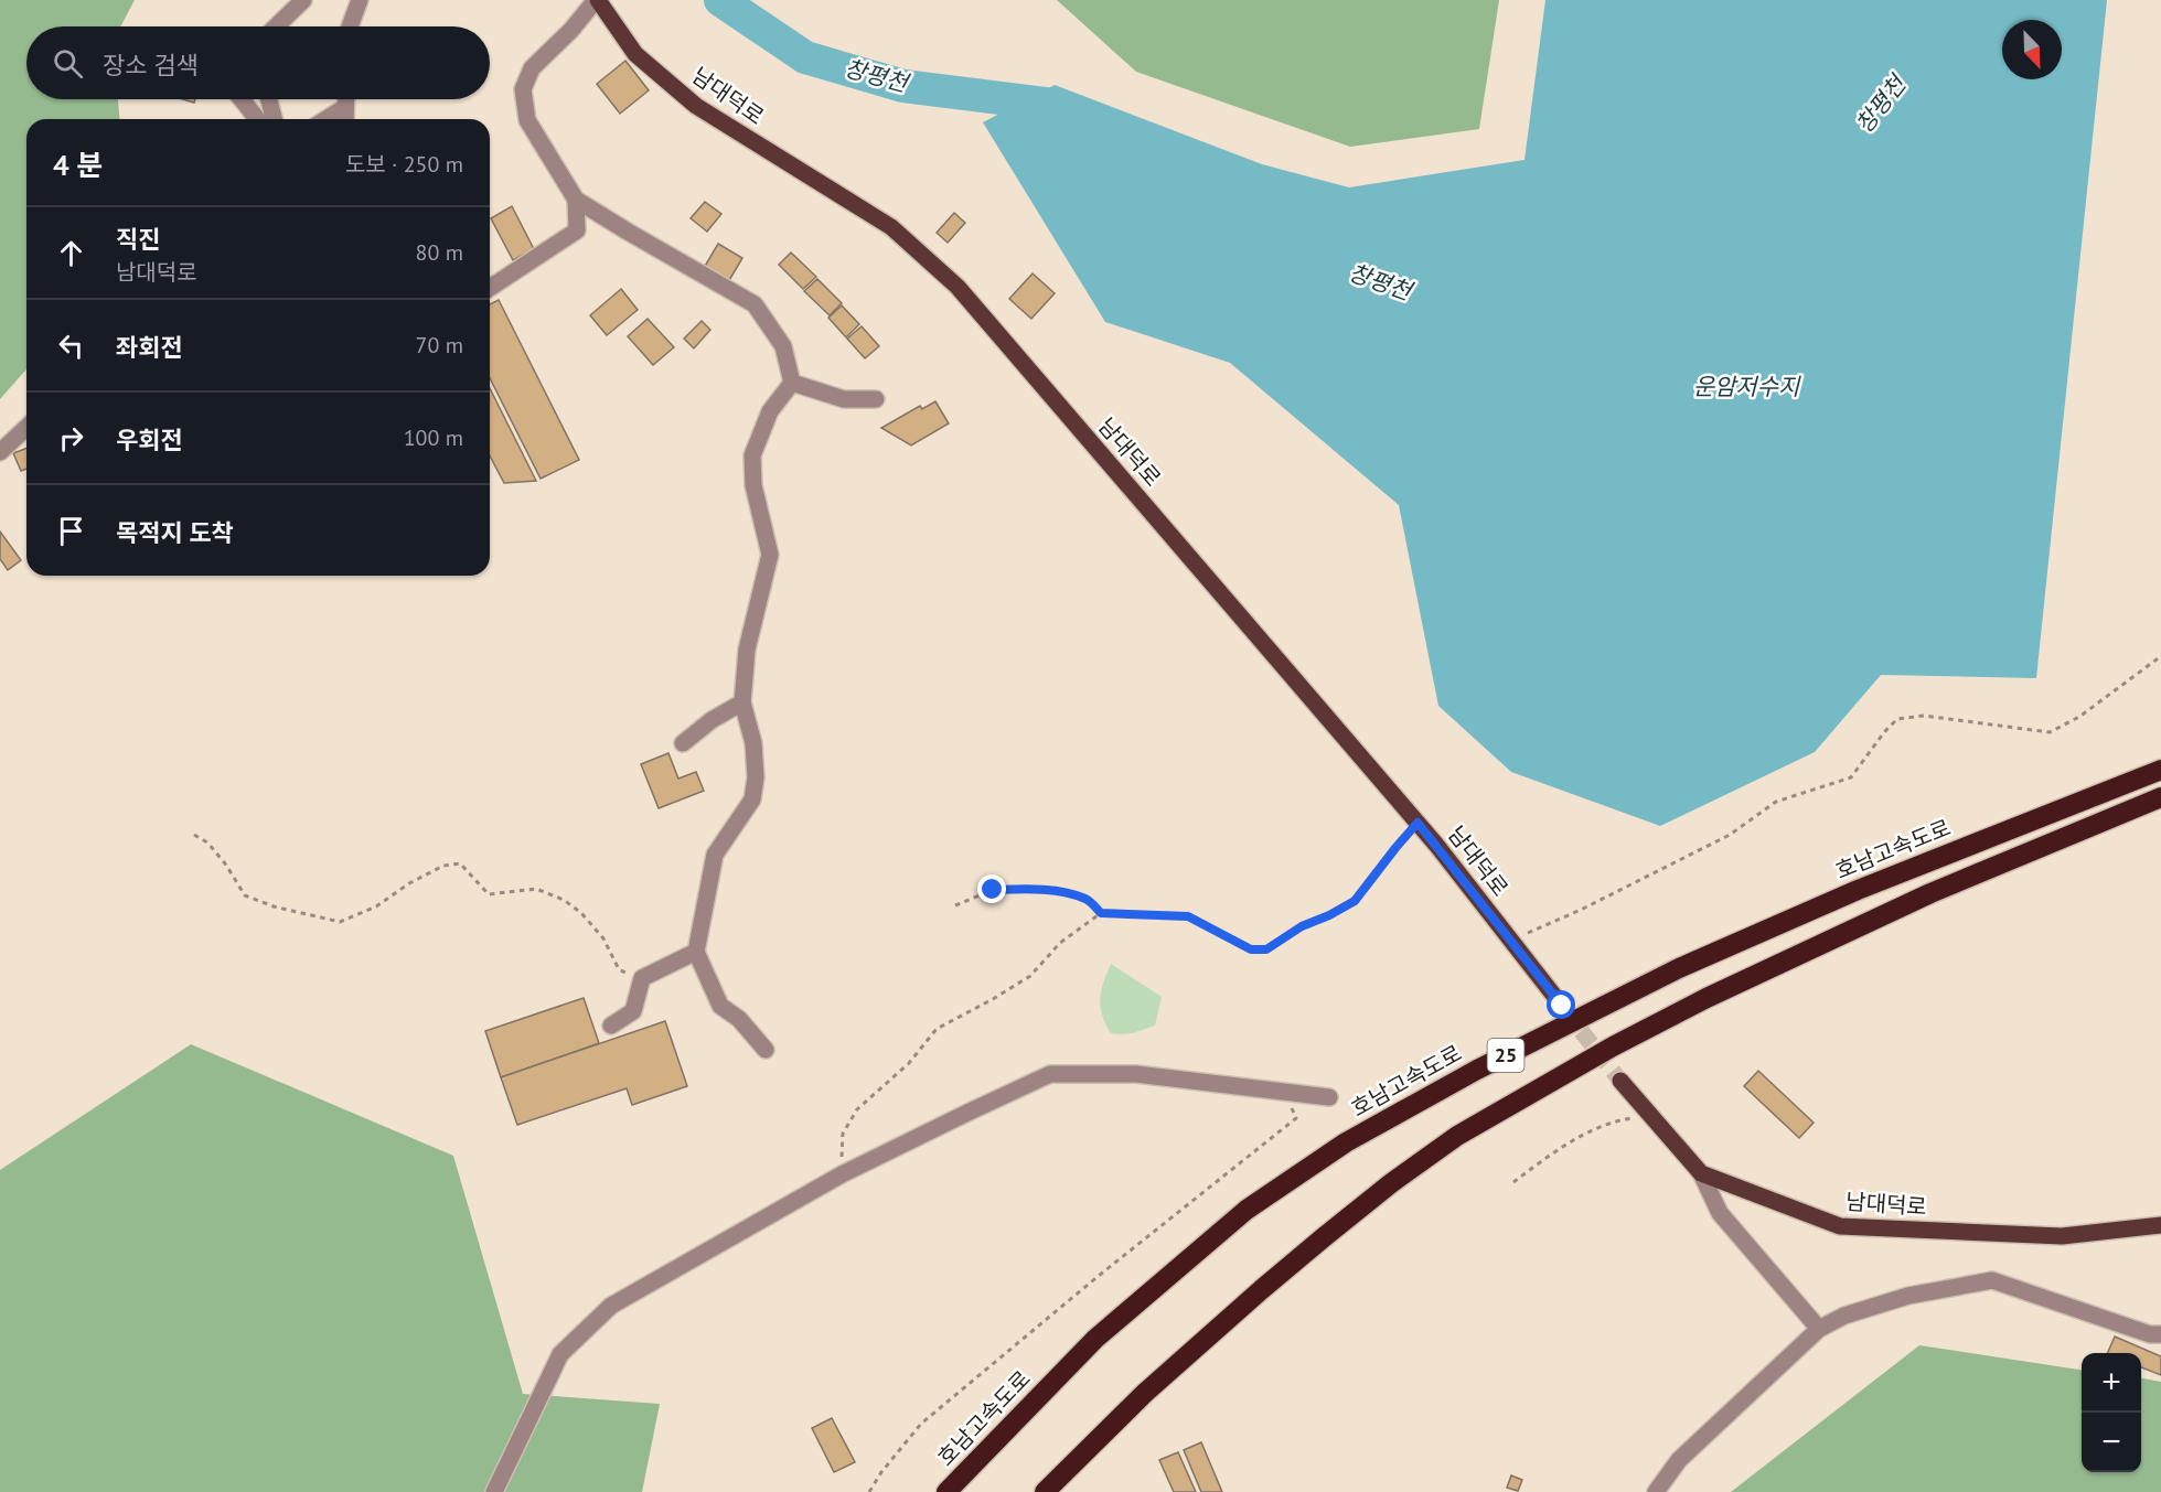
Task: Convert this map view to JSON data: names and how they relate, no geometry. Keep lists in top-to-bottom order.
{
  "streets": {
    "highway": ["호남고속도로", "25"],
    "main road": ["남대덕로"]
  },
  "water": ["창평천", "운암저수지"],
  "north": "bottom right",
  "page": {
    "search": "장소 검색",
    "heading": ["4 분", "도보 · 250 m"],
    "list": [
      ["직진", "남대덕로", "80 m"],
      ["좌회전", "70 m"],
      ["우회전", "100 m"],
      "목적지 도착"
    ],
    "map_buttons": ["+", "−"]
  }
}
